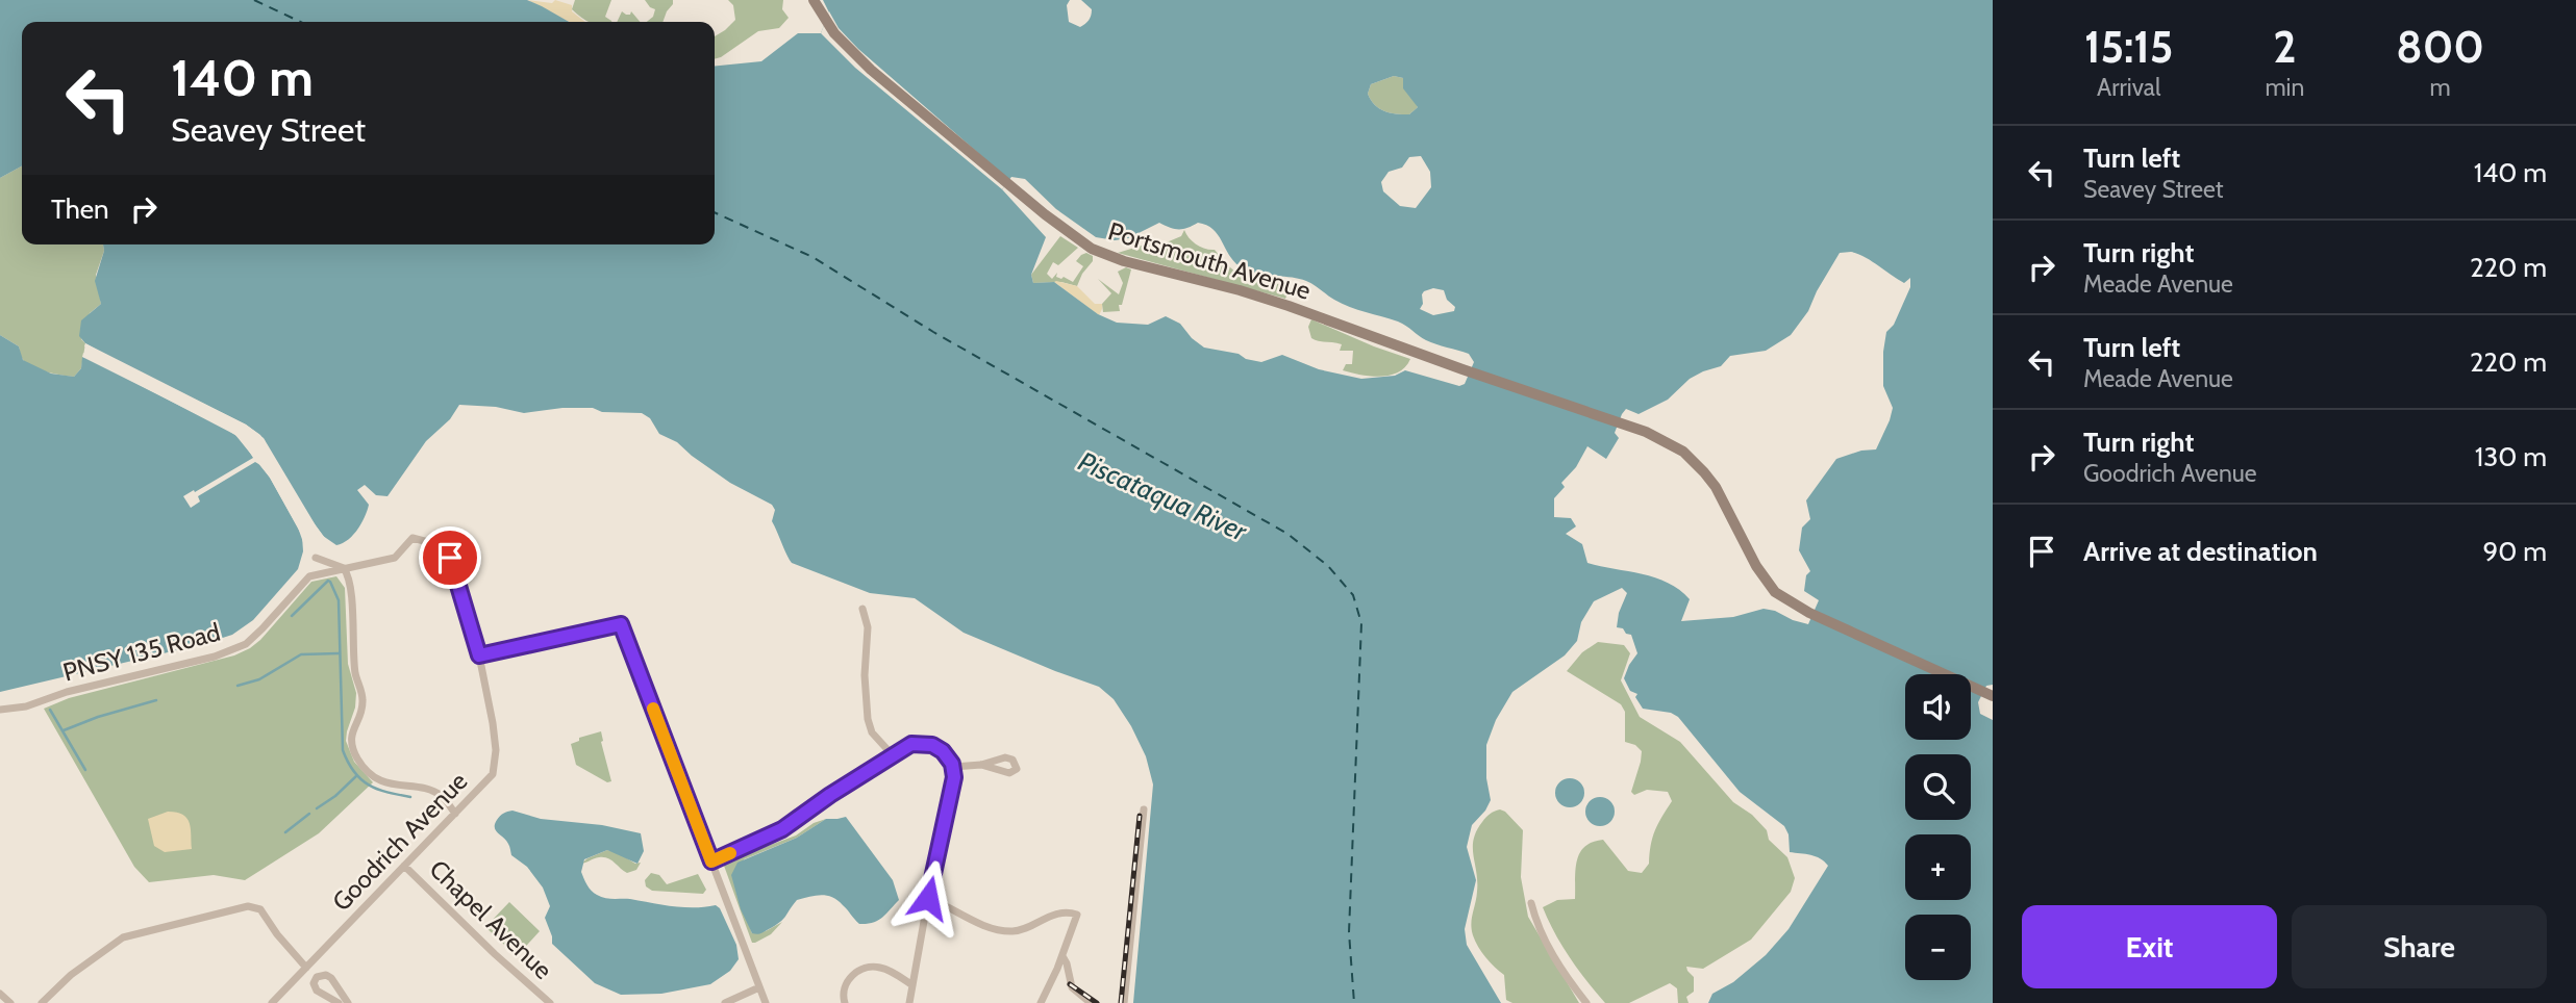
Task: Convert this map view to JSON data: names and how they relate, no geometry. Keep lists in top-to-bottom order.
{
  "streets": {
    "main road": ["Portsmouth Avenue"],
    "street": ["PNSY 135 Road", "Goodrich Avenue", "Chapel Avenue"]
  },
  "crossings": [
    ["PNSY 135 Road", "Goodrich Avenue"],
    ["Goodrich Avenue", "Chapel Avenue"]
  ],
  "water": ["Piscataqua River"],
  "page": {
    "eta": [
      "15:15",
      "Arrival",
      "2",
      "min",
      "800",
      "m"
    ],
    "turn": ["140 m", "Seavey Street"],
    "list": [
      {
        "name": "Turn left",
        "note": "Seavey Street",
        "value": "140 m"
      },
      {
        "name": "Turn right",
        "note": "Meade Avenue",
        "value": "220 m"
      },
      {
        "name": "Turn left",
        "note": "Meade Avenue",
        "value": "220 m"
      },
      {
        "name": "Turn right",
        "note": "Goodrich Avenue",
        "value": "130 m"
      },
      {
        "name": "Arrive at destination",
        "value": "90 m"
      }
    ],
    "then": "Then",
    "map_buttons": ["+", "−"],
    "buttons": ["Exit", "Share"]
  }
}
